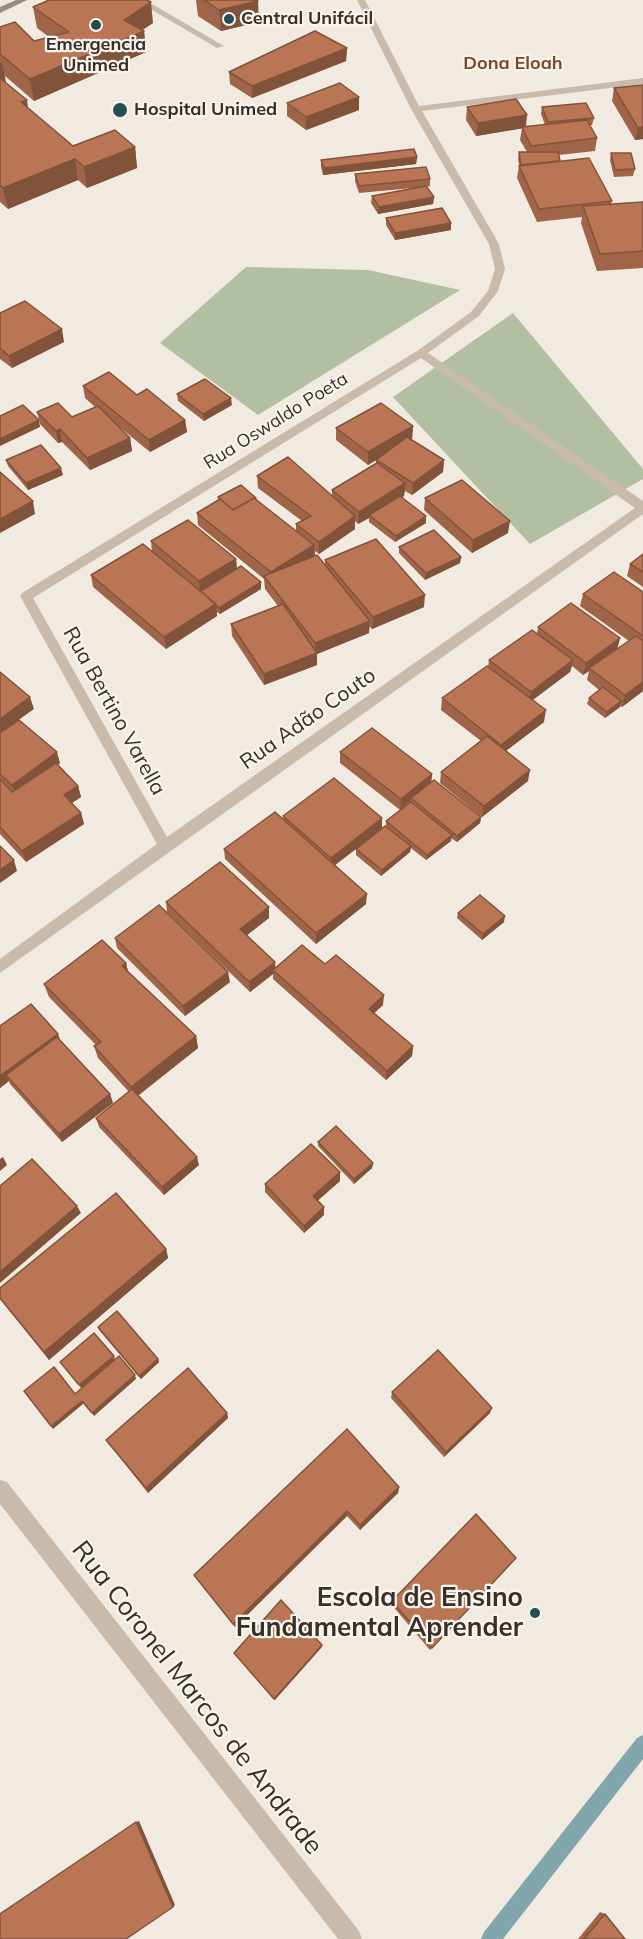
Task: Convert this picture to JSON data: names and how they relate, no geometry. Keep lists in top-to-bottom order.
{
  "streets": {
    "street": [
      "Rua Oswaldo Poeta",
      "Rua Bertino Varella",
      "Rua Adão Couto",
      "Rua Coronel Marcos de Andrade"
    ]
  },
  "crossings": [
    ["Rua Oswaldo Poeta", "Rua Bertino Varella"],
    ["Rua Bertino Varella", "Rua Adão Couto"]
  ],
  "districts": ["Dona Eloah"],
  "places": [
    "Central Unifácil",
    "Emergencia Unimed",
    "Hospital Unimed",
    "Escola de Ensino Fundamental Aprender"
  ]
}
